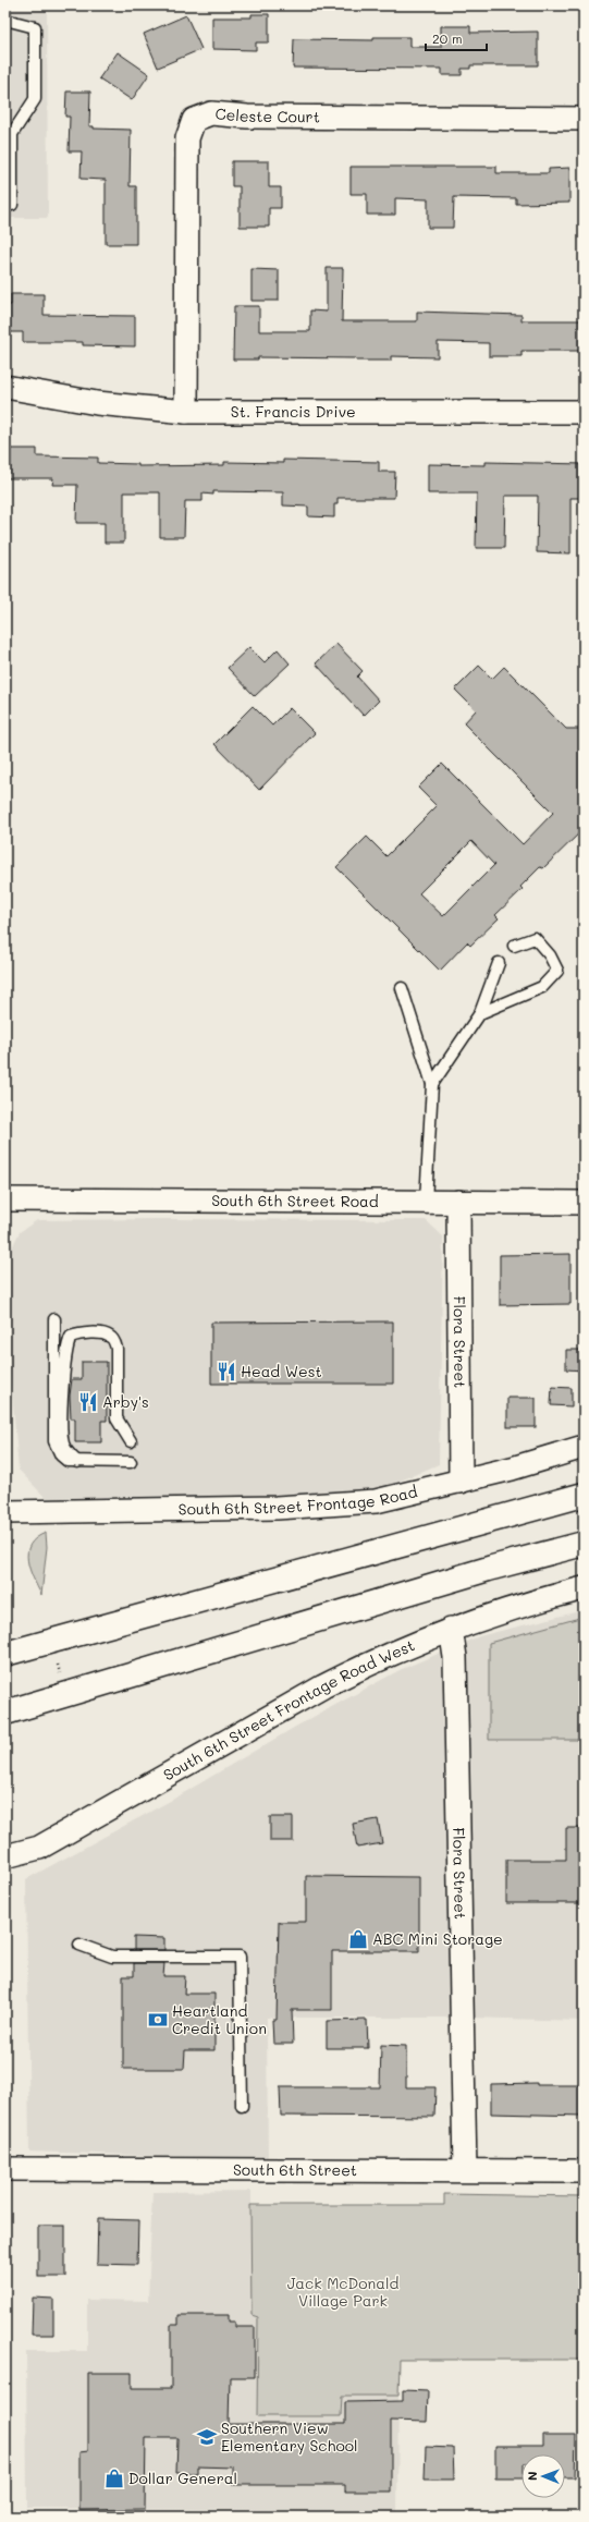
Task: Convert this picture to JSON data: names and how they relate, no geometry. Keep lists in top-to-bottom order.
{
  "streets": {
    "street": [
      "Celeste Court",
      "St. Francis Drive",
      "South 6th Street Road",
      "Flora Street",
      "South 6th Street Frontage Road",
      "South 6th Street Frontage Road West",
      "South 6th Street"
    ]
  },
  "crossings": [
    ["Celeste Court", "St. Francis Drive"],
    ["South 6th Street Road", "Flora Street"],
    ["Flora Street", "South 6th Street Frontage Road"],
    ["Flora Street", "South 6th Street Frontage Road West"],
    ["Flora Street", "South 6th Street"]
  ],
  "parks": ["Jack McDonald Village Park"],
  "places": {
    "restaurant": ["Head West", "Arby's"],
    "shop": ["ABC Mini Storage", "Dollar General"],
    "bank": ["Heartland Credit Union"],
    "school or university": ["Southern View Elementary School"]
  },
  "scale_bar": "20 m",
  "north": "left"
}
